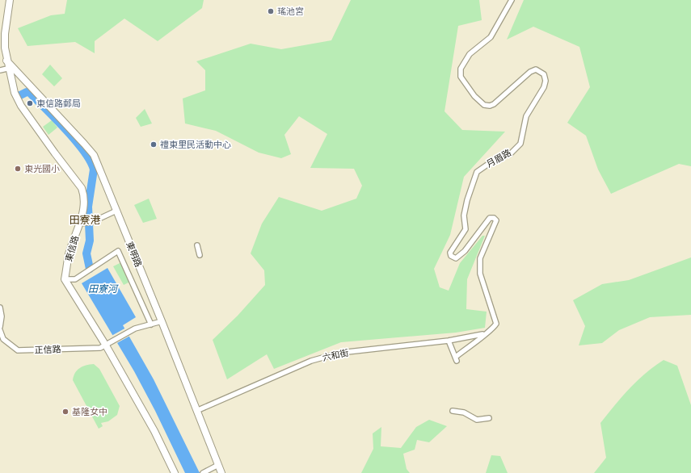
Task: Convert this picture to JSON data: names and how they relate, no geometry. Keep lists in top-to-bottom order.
{
  "streets": {
    "main road": ["東信路", "東明路"],
    "street": ["月眉路", "正信路", "六和街"]
  },
  "crossings": [
    ["月眉路", "六和街"],
    ["東信路", "東明路"],
    ["東明路", "正信路"],
    ["東明路", "六和街"]
  ],
  "districts": ["田寮港"],
  "water": ["田寮河"],
  "places": [
    "瑤池宮",
    "東信路郵局",
    "禮東里民活動中心",
    "東光國小",
    "基隆女中"
  ]
}
